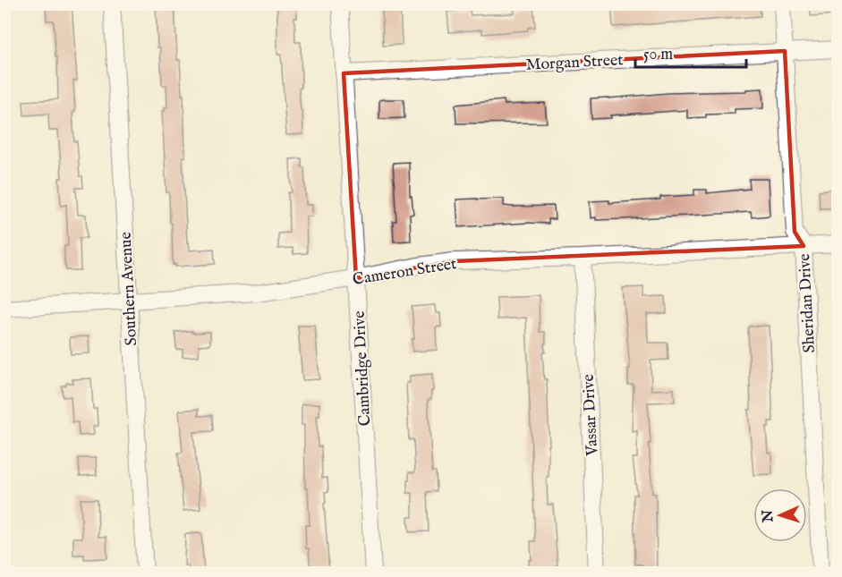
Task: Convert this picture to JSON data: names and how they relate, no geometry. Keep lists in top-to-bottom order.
{
  "streets": {
    "street": [
      "Morgan Street",
      "Cameron Street",
      "Southern Avenue",
      "Sheridan Drive",
      "Cambridge Drive",
      "Vassar Drive"
    ]
  },
  "crossings": [
    ["Morgan Street", "Sheridan Drive"],
    ["Morgan Street", "Cambridge Drive"],
    ["Cameron Street", "Southern Avenue"],
    ["Cameron Street", "Sheridan Drive"],
    ["Cameron Street", "Cambridge Drive"],
    ["Cameron Street", "Vassar Drive"]
  ],
  "scale_bar": "50 m",
  "north": "left"
}
